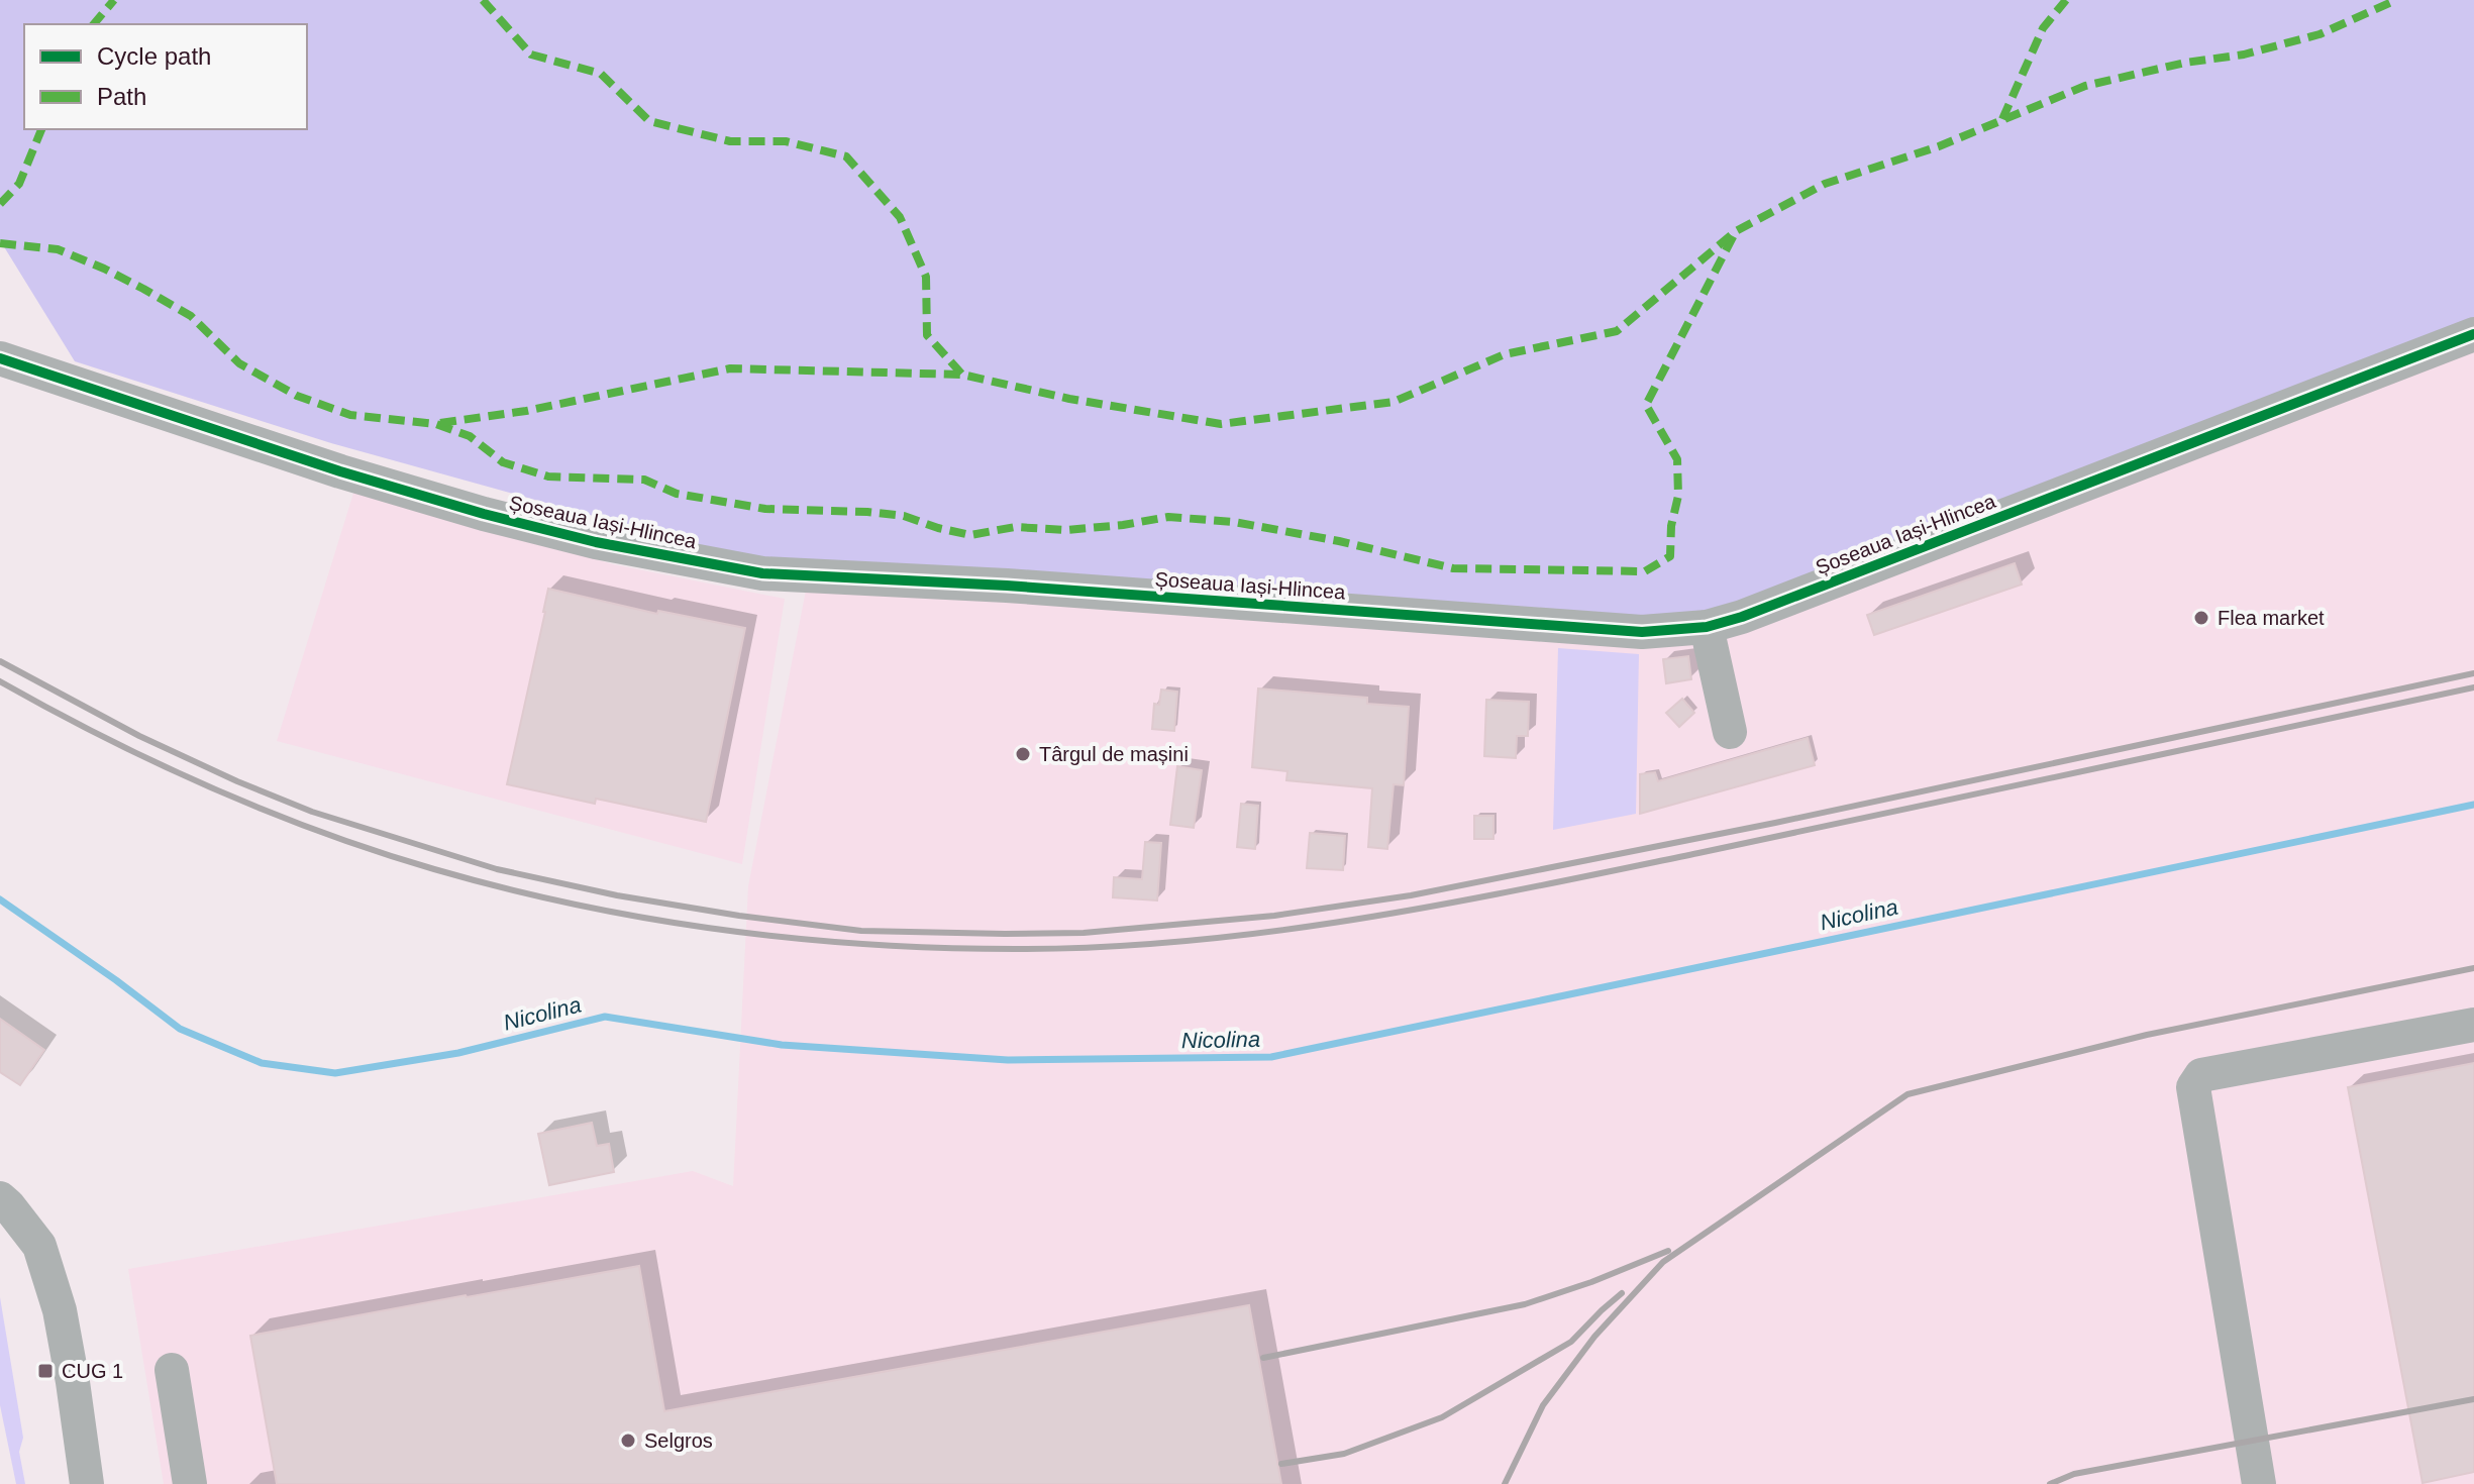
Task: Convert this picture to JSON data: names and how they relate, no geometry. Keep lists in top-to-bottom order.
{
  "streets": {
    "street": ["Șoseaua Iași-Hlincea"]
  },
  "water": ["Nicolina"],
  "places": {
    "other": ["Flea market", "Târgul de mașini", "Selgros"],
    "transit": ["CUG 1"]
  },
  "legend": ["Cycle path", "Path"]
}
